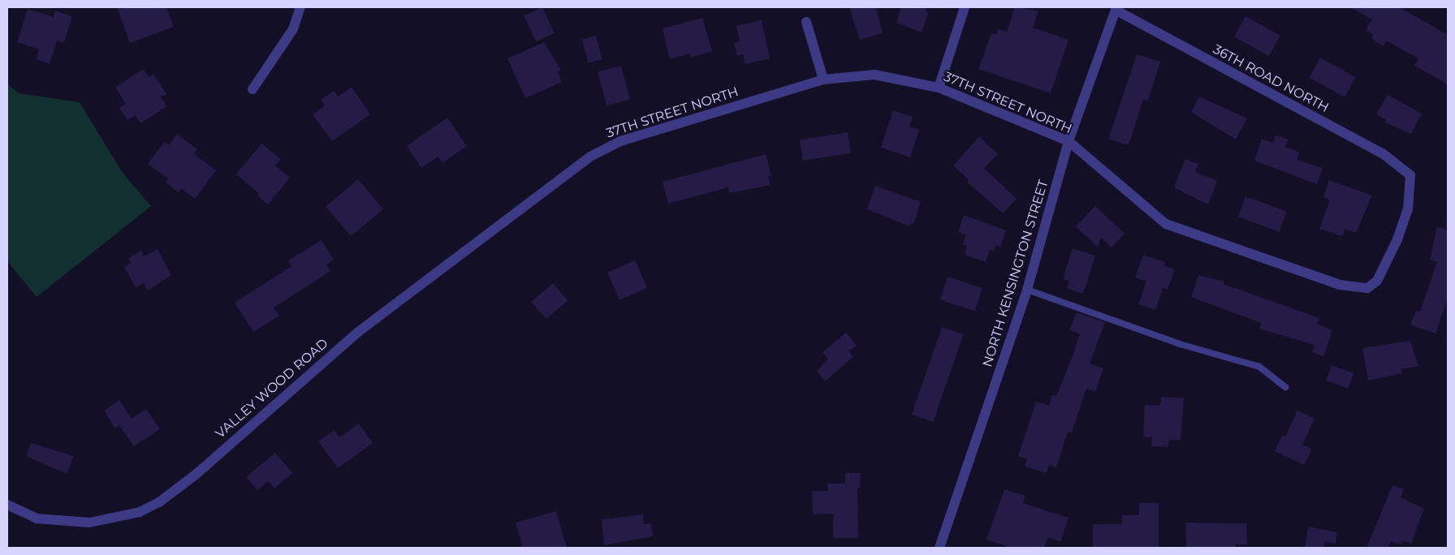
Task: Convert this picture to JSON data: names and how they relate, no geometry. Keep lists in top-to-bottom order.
{
  "streets": {
    "street": [
      "36TH ROAD NORTH",
      "37TH STREET NORTH",
      "NORTH KENSINGTON STREET",
      "VALLEY WOOD ROAD"
    ]
  },
  "crossings": [
    ["36TH ROAD NORTH", "37TH STREET NORTH"],
    ["36TH ROAD NORTH", "NORTH KENSINGTON STREET"],
    ["37TH STREET NORTH", "NORTH KENSINGTON STREET"],
    ["37TH STREET NORTH", "VALLEY WOOD ROAD"]
  ]
}
